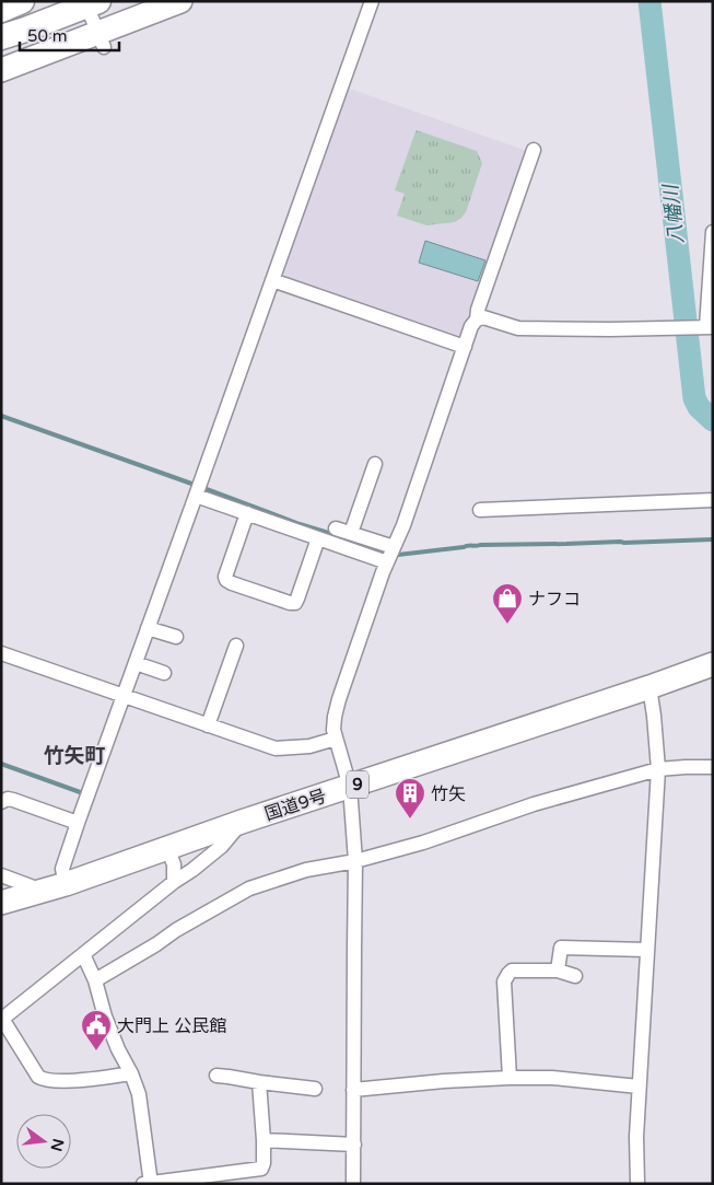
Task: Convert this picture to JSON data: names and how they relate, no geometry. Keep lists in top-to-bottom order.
{
  "streets": {
    "highway": ["9", "国道9号"]
  },
  "districts": ["竹矢町"],
  "water": ["八幡川"],
  "places": {
    "shop": ["ナフコ"],
    "building": ["竹矢"],
    "public building": ["大門上 公民館"]
  },
  "scale_bar": "50 m",
  "north": "right"
}
